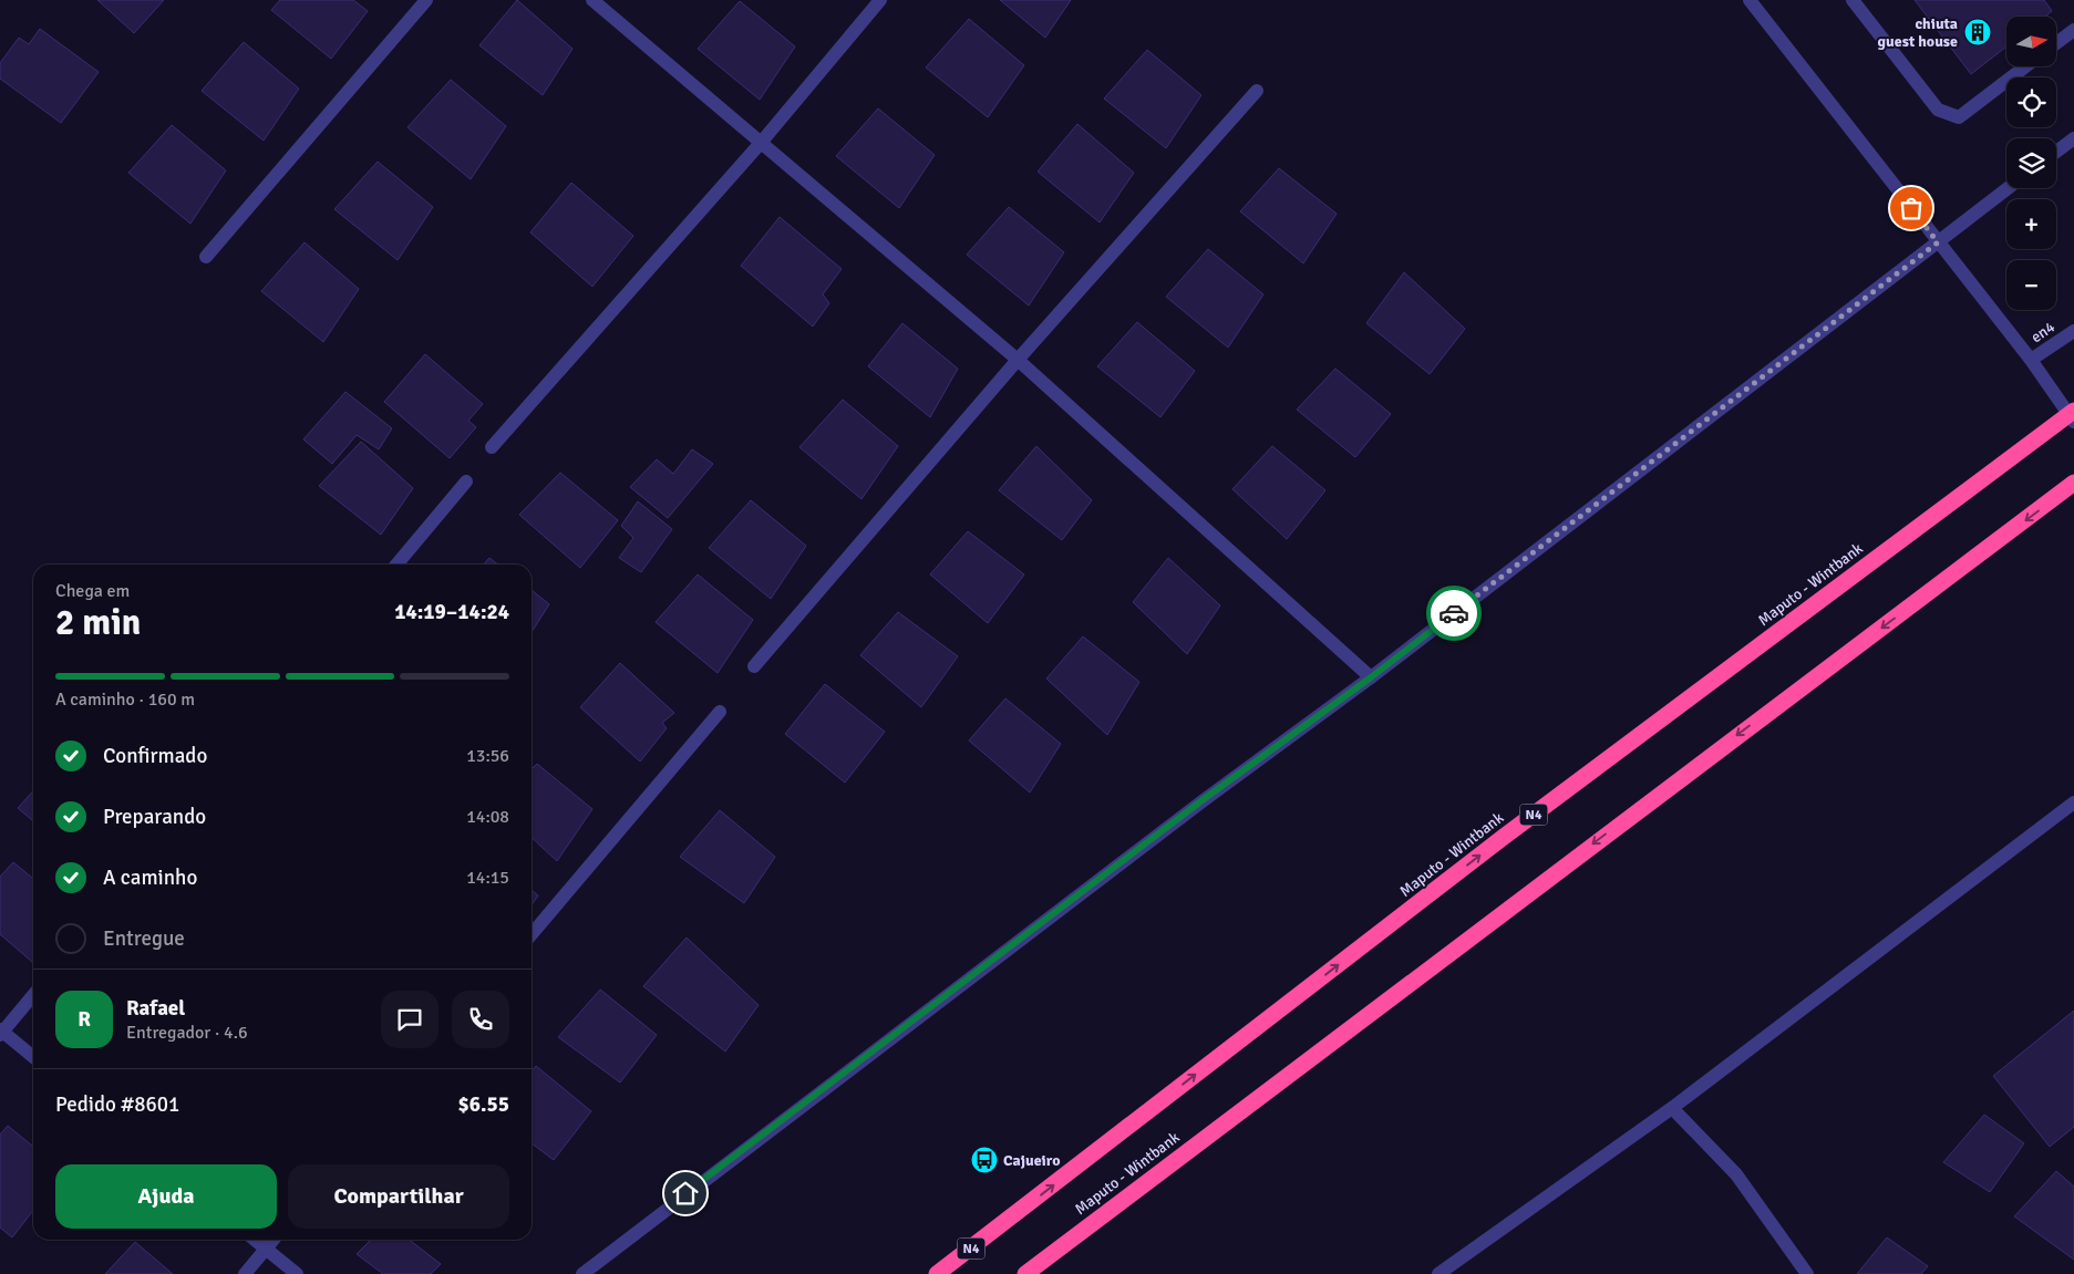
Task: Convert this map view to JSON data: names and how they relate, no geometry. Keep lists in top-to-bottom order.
{
  "streets": {
    "highway": ["Maputo - Wintbank", "N4"],
    "street": ["en4"]
  },
  "places": {
    "building": ["chiuta guest house"],
    "bus stop": ["Cajueiro"]
  },
  "north": "right",
  "page": {
    "map_buttons": ["+", "−"],
    "heading": ["2 min", "Chega em", "14:19–14:24"],
    "panel": [
      "Rafael",
      "Entregador · 4.6",
      "Pedido #8601",
      "$6.55"
    ],
    "bar": "A caminho · 160 m",
    "list": [
      ["Confirmado", "13:56"],
      ["Preparando", "14:08"],
      ["A caminho", "14:15"],
      "Entregue"
    ],
    "round": "R",
    "buttons": ["Ajuda", "Compartilhar"]
  }
}
